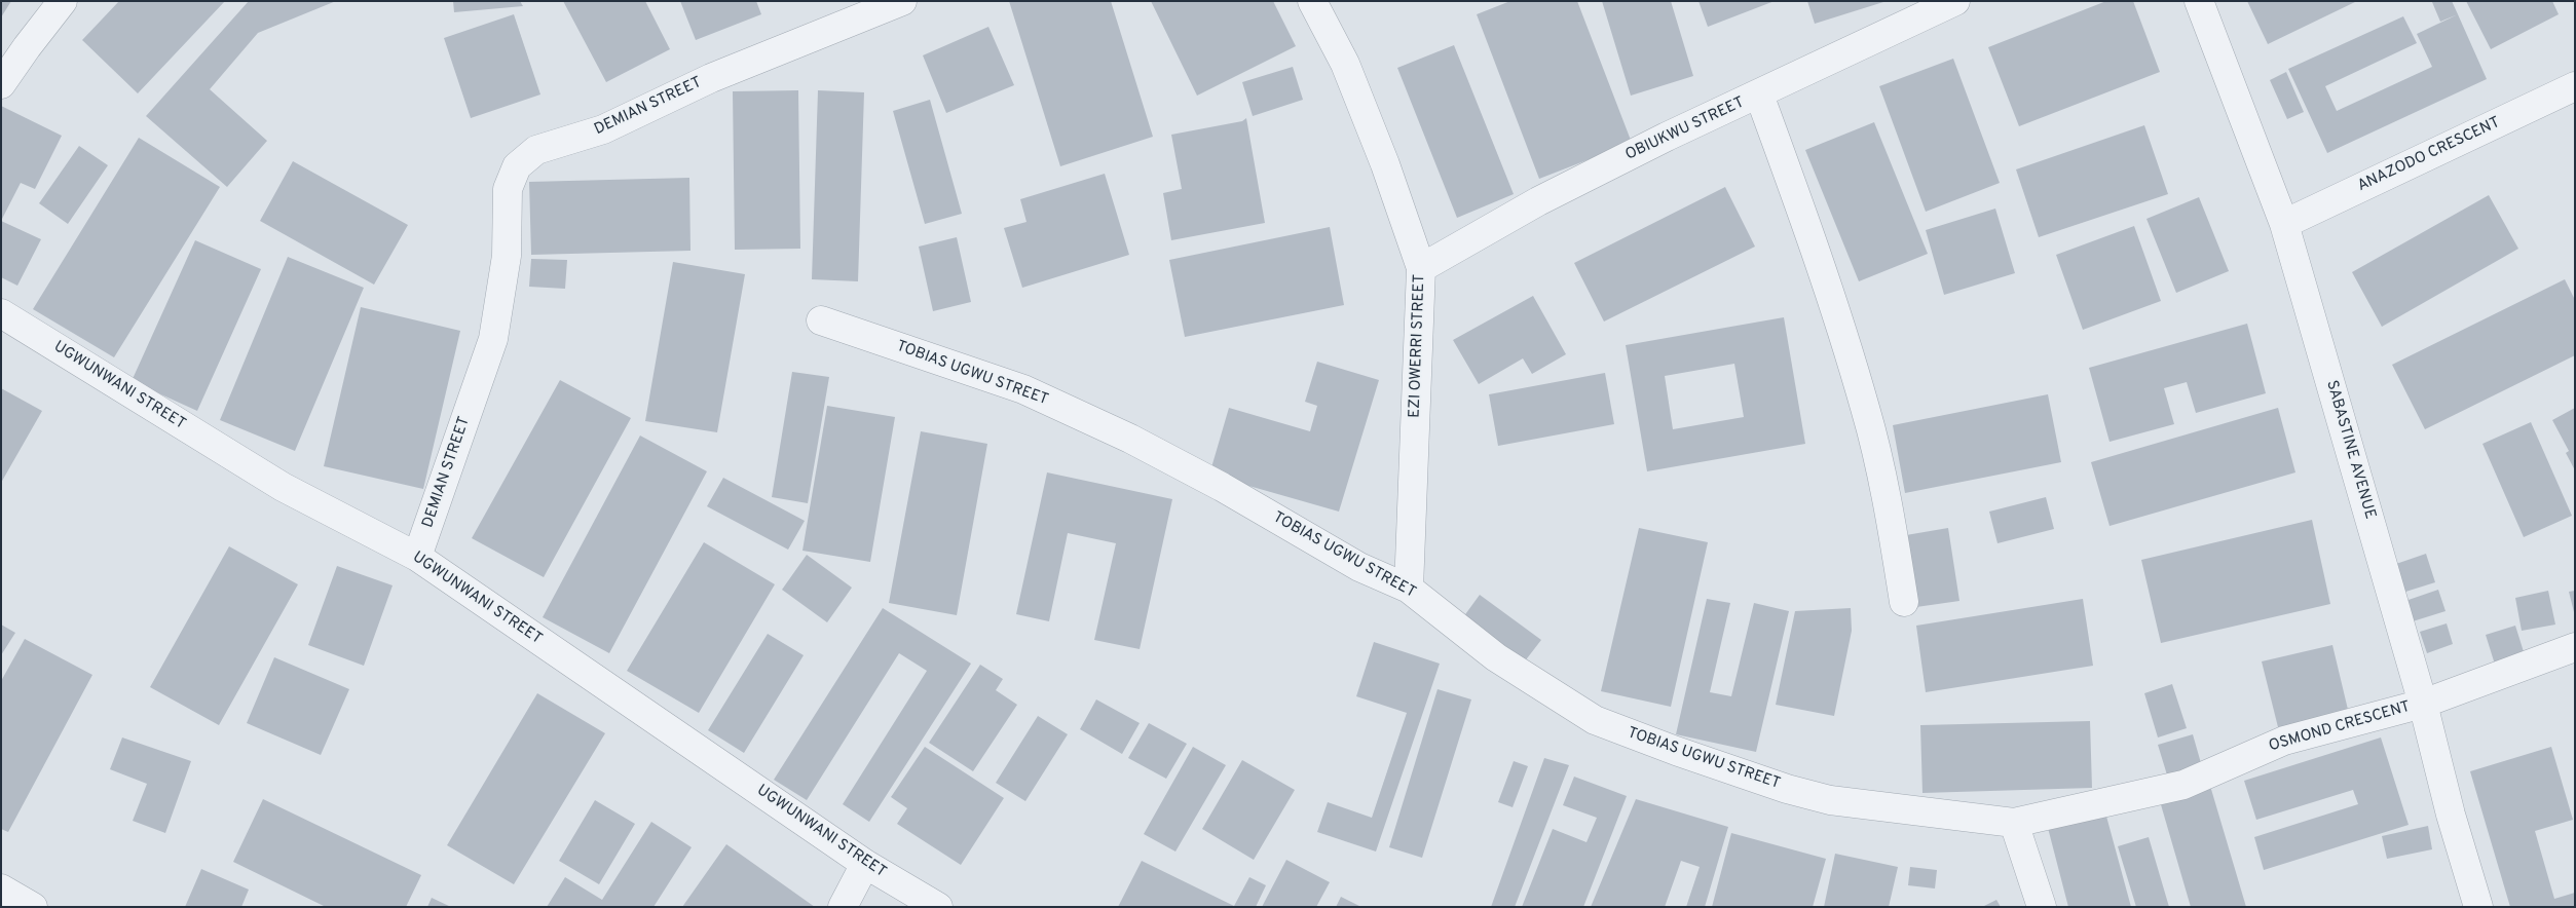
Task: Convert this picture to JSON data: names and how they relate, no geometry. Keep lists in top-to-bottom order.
{
  "streets": {
    "street": [
      "DEMIAN STREET",
      "OBIUKWU STREET",
      "ANAZODO CRESCENT",
      "EZI OWERRI STREET",
      "TOBIAS UGWU STREET",
      "UGWUNWANI STREET",
      "SABASTINE AVENUE",
      "OSMOND CRESCENT"
    ]
  },
  "crossings": [
    ["DEMIAN STREET", "UGWUNWANI STREET"],
    ["OBIUKWU STREET", "EZI OWERRI STREET"],
    ["ANAZODO CRESCENT", "SABASTINE AVENUE"],
    ["EZI OWERRI STREET", "TOBIAS UGWU STREET"],
    ["TOBIAS UGWU STREET", "OSMOND CRESCENT"],
    ["SABASTINE AVENUE", "OSMOND CRESCENT"]
  ]
}
